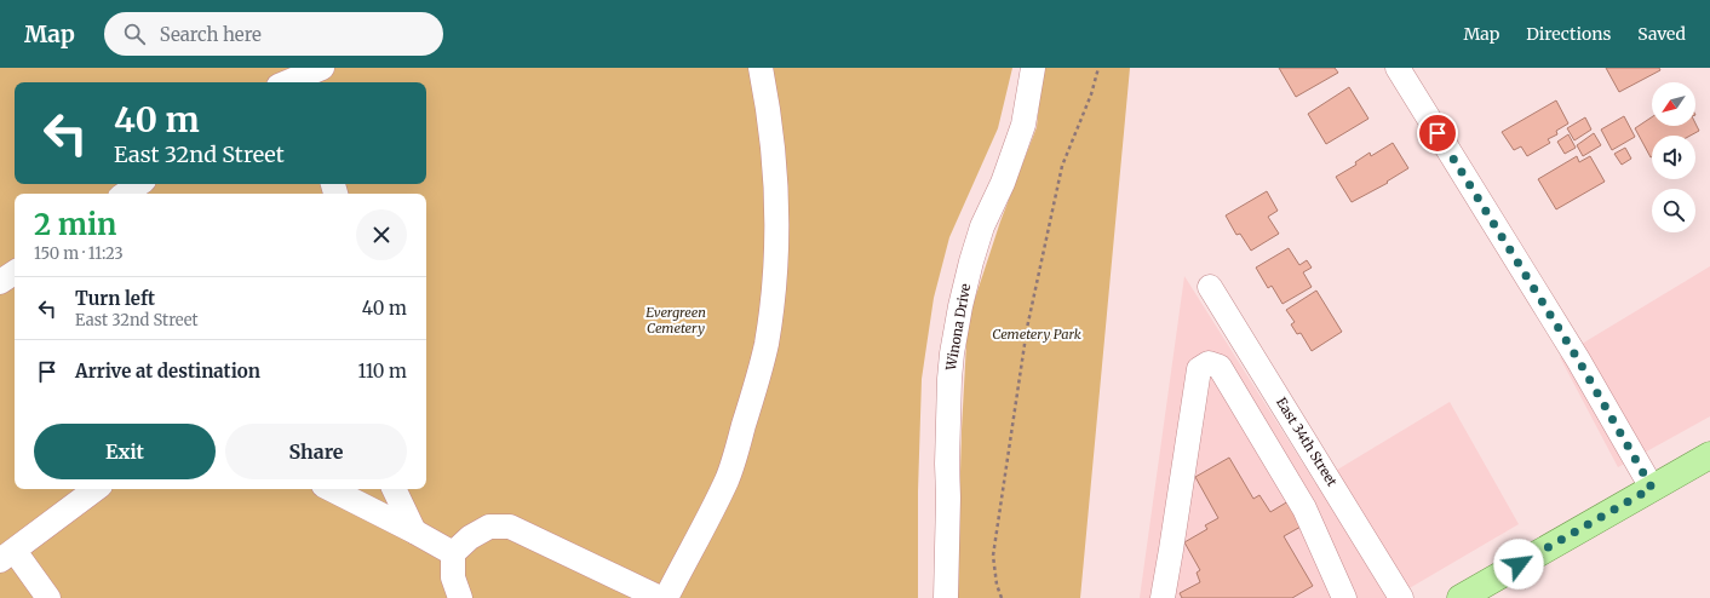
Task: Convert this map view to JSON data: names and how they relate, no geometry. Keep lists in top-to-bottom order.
{
  "streets": {
    "street": ["Winona Drive", "East 34th Street"]
  },
  "parks": ["Evergreen Cemetery", "Cemetery Park"],
  "north": "bottom left",
  "page": {
    "header": "Map",
    "search": "Search here",
    "nav": ["Map", "Directions", "Saved"],
    "turn": ["40 m", "East 32nd Street"],
    "heading": ["2 min", "150 m · 11:23"],
    "list": [
      {
        "name": "Turn left",
        "note": "East 32nd Street",
        "value": "40 m"
      },
      {
        "name": "Arrive at destination",
        "value": "110 m"
      }
    ],
    "buttons": ["Exit", "Share"]
  }
}
